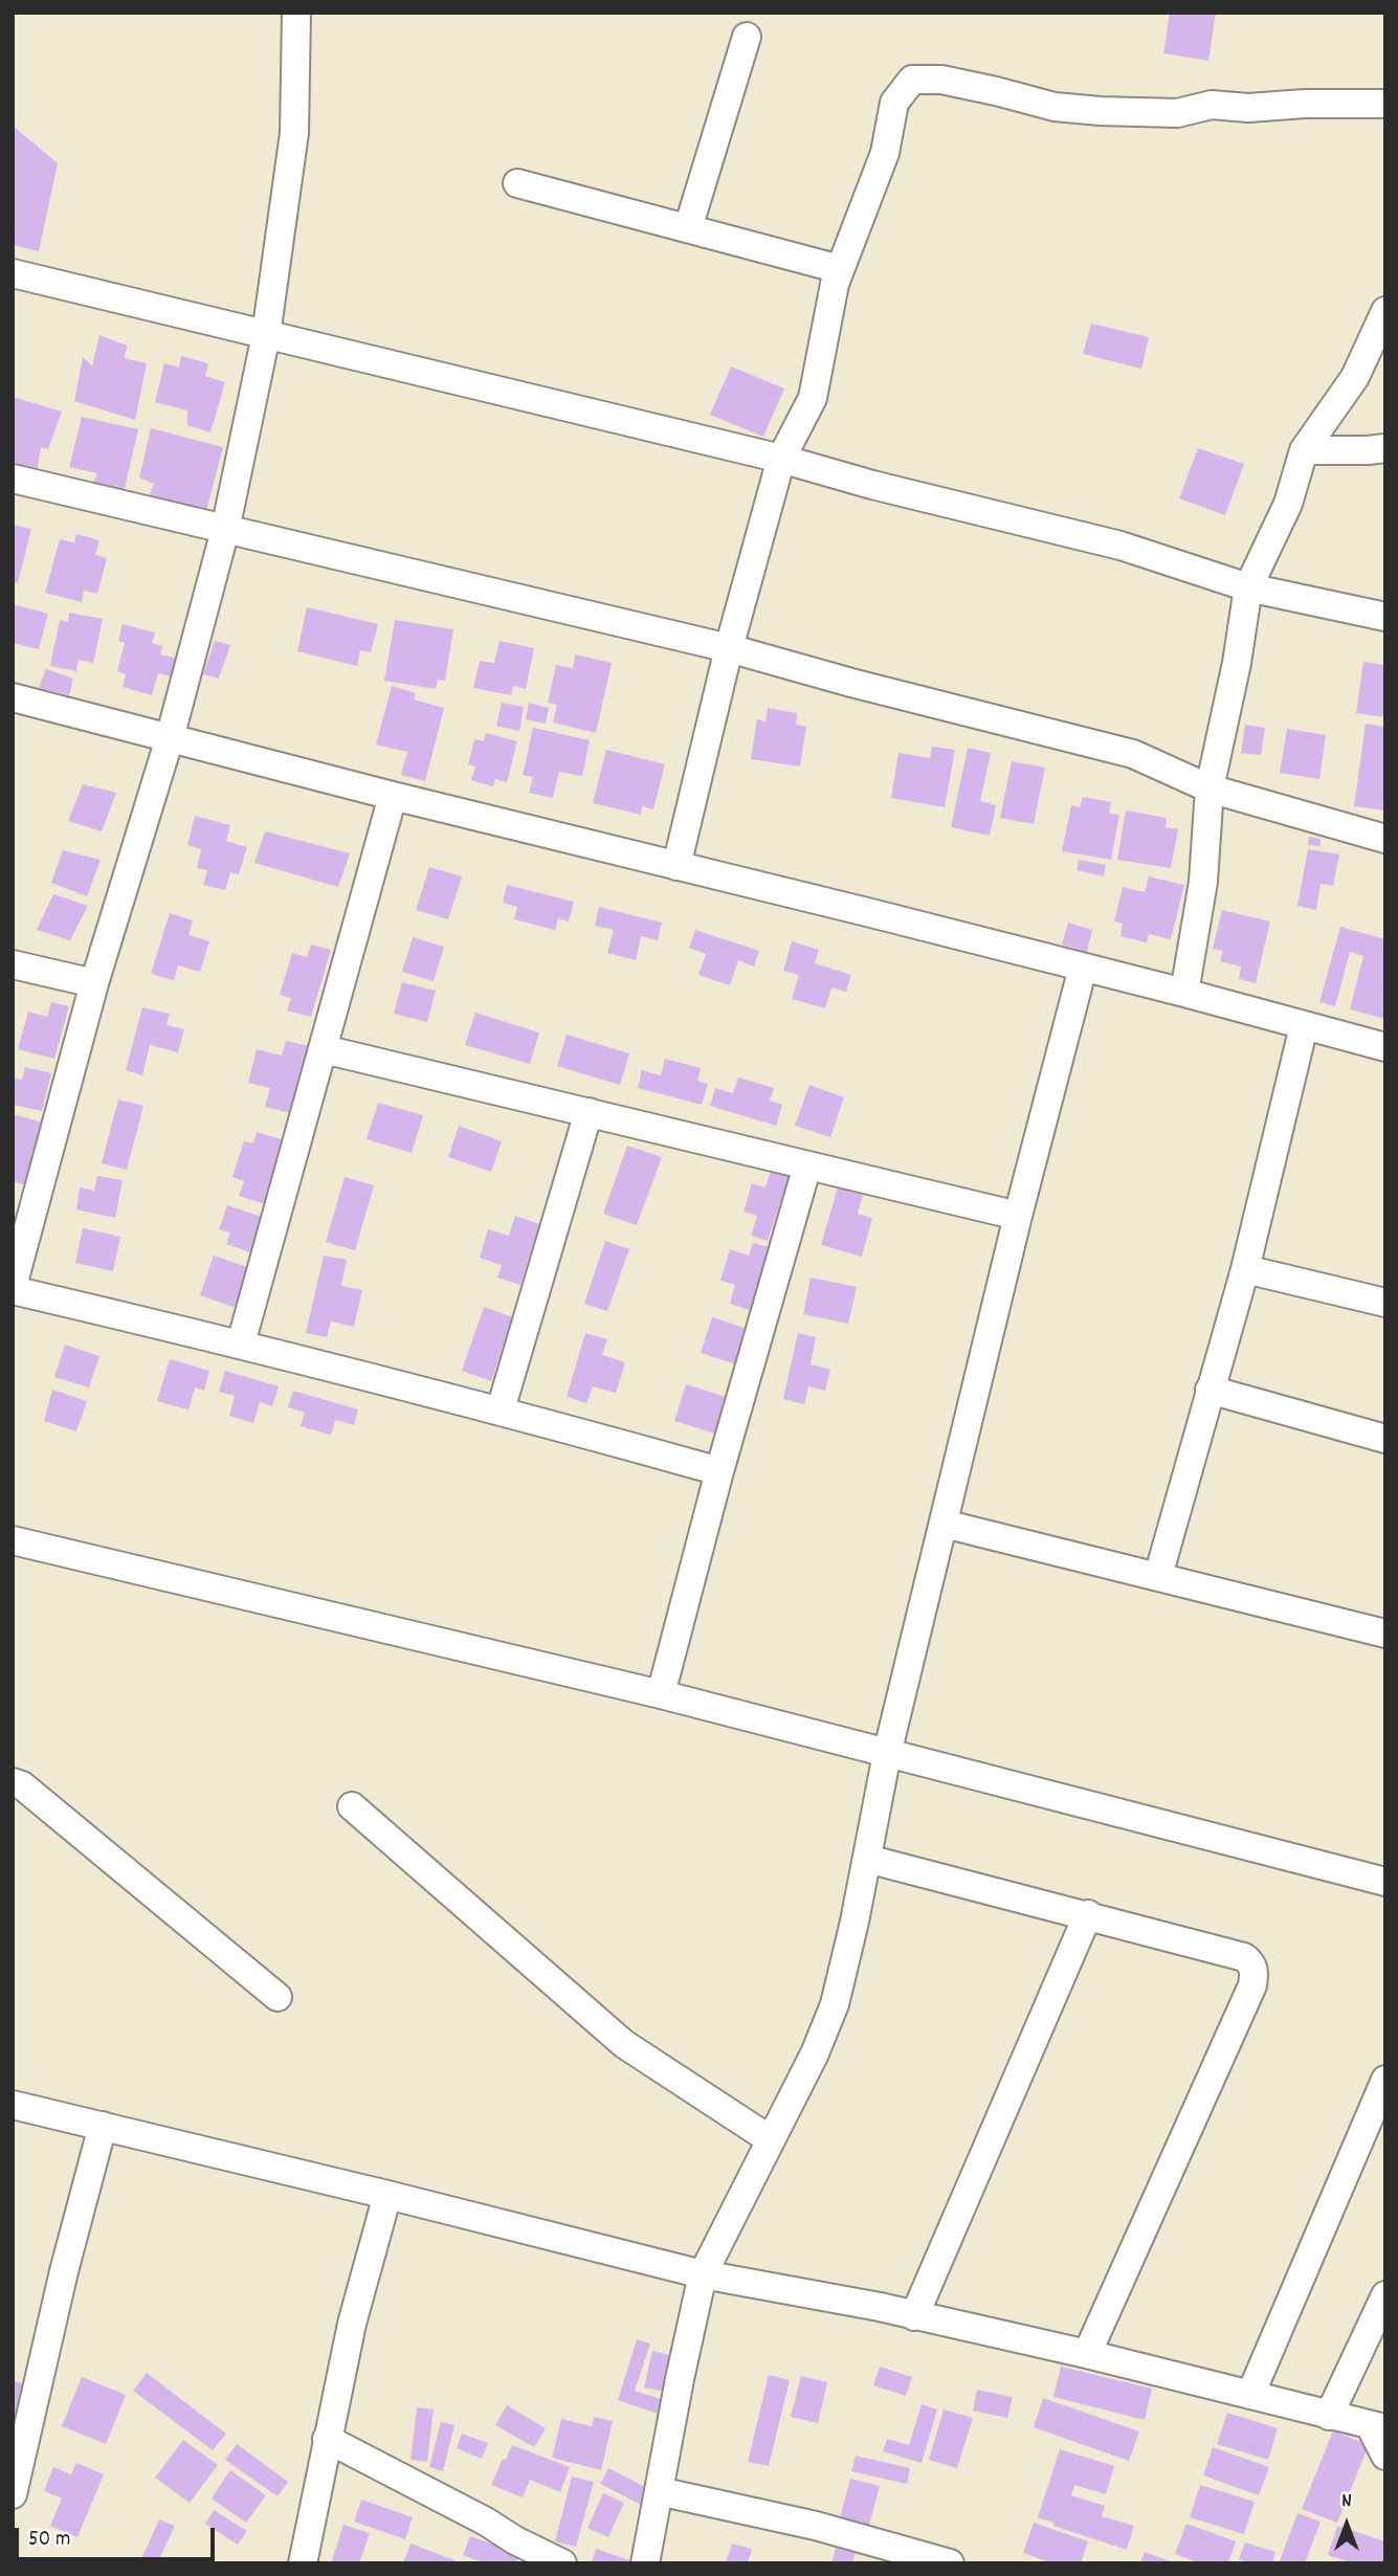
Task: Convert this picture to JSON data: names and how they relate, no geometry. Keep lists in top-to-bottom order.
{
  "scale_bar": "50 m",
  "north": "top"
}
